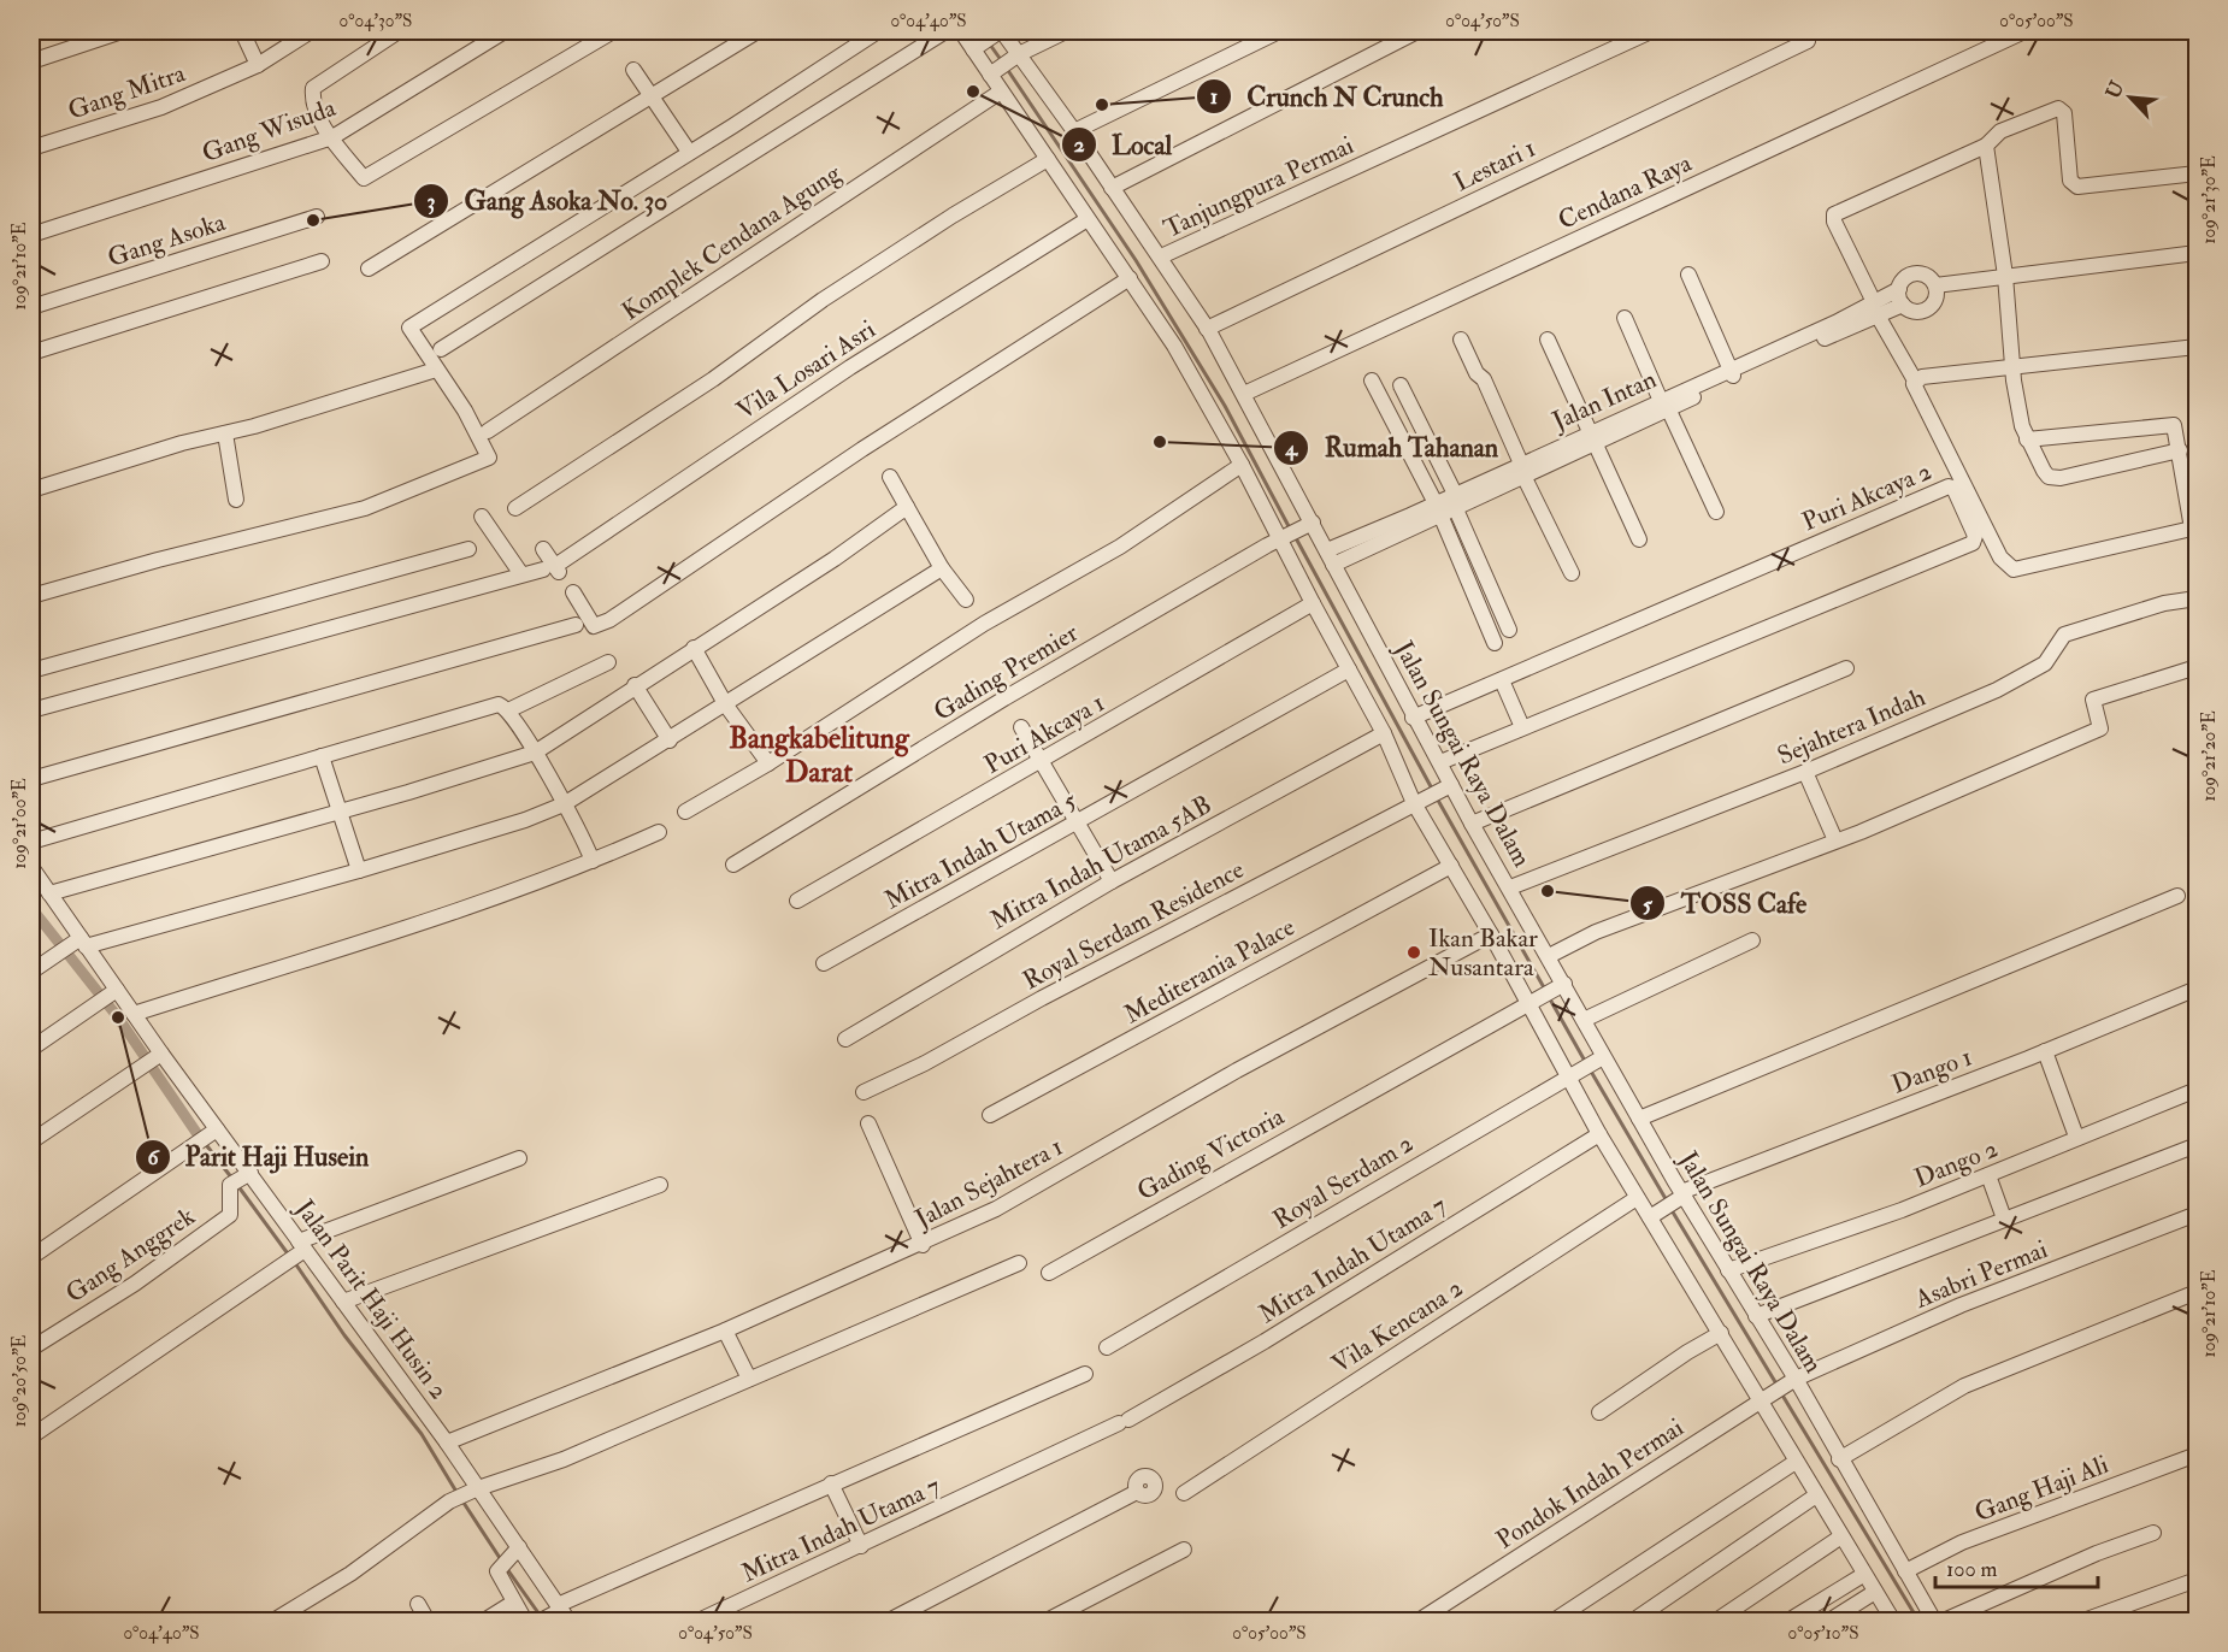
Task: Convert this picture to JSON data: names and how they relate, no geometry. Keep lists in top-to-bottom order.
{
  "streets": {
    "street": [
      "Gang Mitra",
      "Gang Wisuda",
      "Lestari 1",
      "Tanjungpura Permai",
      "Cendana Raya",
      "Gang Asoka",
      "Komplek Cendana Agung",
      "Vila Losari Asri",
      "Puri Akcaya 2",
      "Gading Premier",
      "Sejahtera Indah",
      "Puri Akcaya 1",
      "Jalan Sungai Raya Dalam",
      "Mitra Indah Utama 5",
      "Mitra Indah Utama 5AB",
      "Royal Serdam Residence",
      "Mediterania Palace",
      "Dango 1",
      "Gading Victoria",
      "Dango 2",
      "Royal Serdam 2",
      "Jalan Sejahtera 1",
      "Gang Anggrek",
      "Mitra Indah Utama 7",
      "Asabri Permai",
      "Jalan Parit Haji Husin 2",
      "Vila Kencana 2",
      "Pondok Indah Permai",
      "Gang Haji Ali"
    ]
  },
  "crossings": [
    ["Lestari 1", "Jalan Sungai Raya Dalam"],
    ["Tanjungpura Permai", "Jalan Sungai Raya Dalam"],
    ["Cendana Raya", "Jalan Sungai Raya Dalam"],
    ["Puri Akcaya 2", "Jalan Sungai Raya Dalam"],
    ["Gading Premier", "Jalan Sungai Raya Dalam"],
    ["Sejahtera Indah", "Jalan Sungai Raya Dalam"],
    ["Jalan Sungai Raya Dalam", "Royal Serdam Residence"],
    ["Jalan Sungai Raya Dalam", "Dango 1"],
    ["Jalan Sungai Raya Dalam", "Dango 2"],
    ["Jalan Sungai Raya Dalam", "Royal Serdam 2"],
    ["Jalan Sungai Raya Dalam", "Asabri Permai"],
    ["Jalan Sungai Raya Dalam", "Pondok Indah Permai"],
    ["Jalan Sungai Raya Dalam", "Gang Haji Ali"],
    ["Jalan Sejahtera 1", "Jalan Parit Haji Husin 2"],
    ["Gang Anggrek", "Jalan Parit Haji Husin 2"],
    ["Asabri Permai", "Pondok Indah Permai"]
  ],
  "districts": ["Bangkabelitung Darat"],
  "places": [
    "Local",
    "Crunch N Crunch",
    "Gang Asoka No. 30",
    "Rumah Tahanan",
    "TOSS Cafe",
    "Ikan Bakar Nusantara",
    "Parit Haji Husein"
  ],
  "scale_bar": "100 m",
  "north": "top left",
  "coordinates": [
    "0°04'30\"S",
    "0°04'40\"S",
    "0°04'50\"S",
    "0°05'00\"S",
    "109°21'30\"E",
    "109°21'10\"E",
    "109°21'20\"E",
    "109°21'00\"E",
    "109°20'50\"E",
    "0°05'10\"S"
  ]
}
